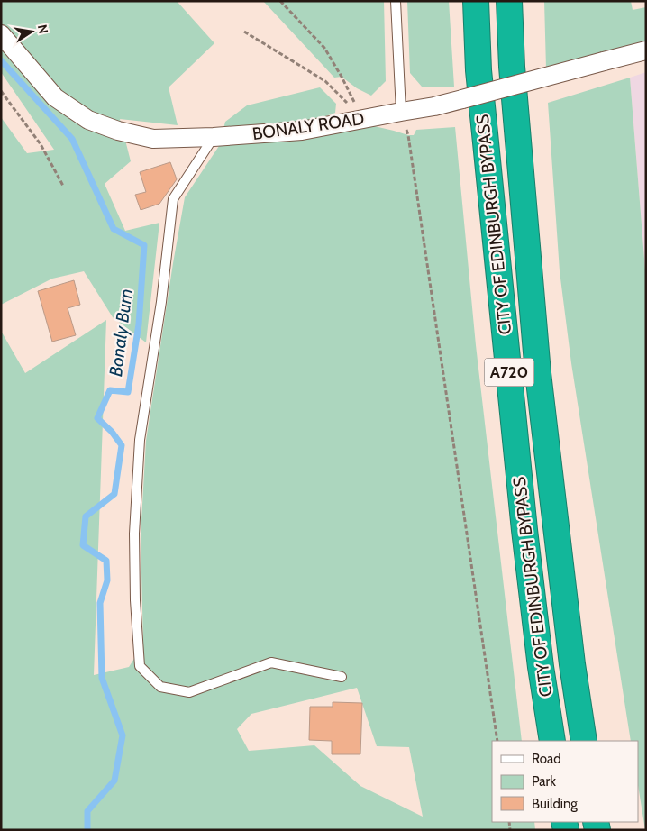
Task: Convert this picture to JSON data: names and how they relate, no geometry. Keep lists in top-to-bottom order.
{
  "streets": {
    "highway": ["CITY OF EDINBURGH BYPASS", "A720"],
    "street": ["BONALY ROAD"]
  },
  "water": ["Bonaly Burn"],
  "legend": ["Road", "Park", "Building"],
  "north": "right"
}
